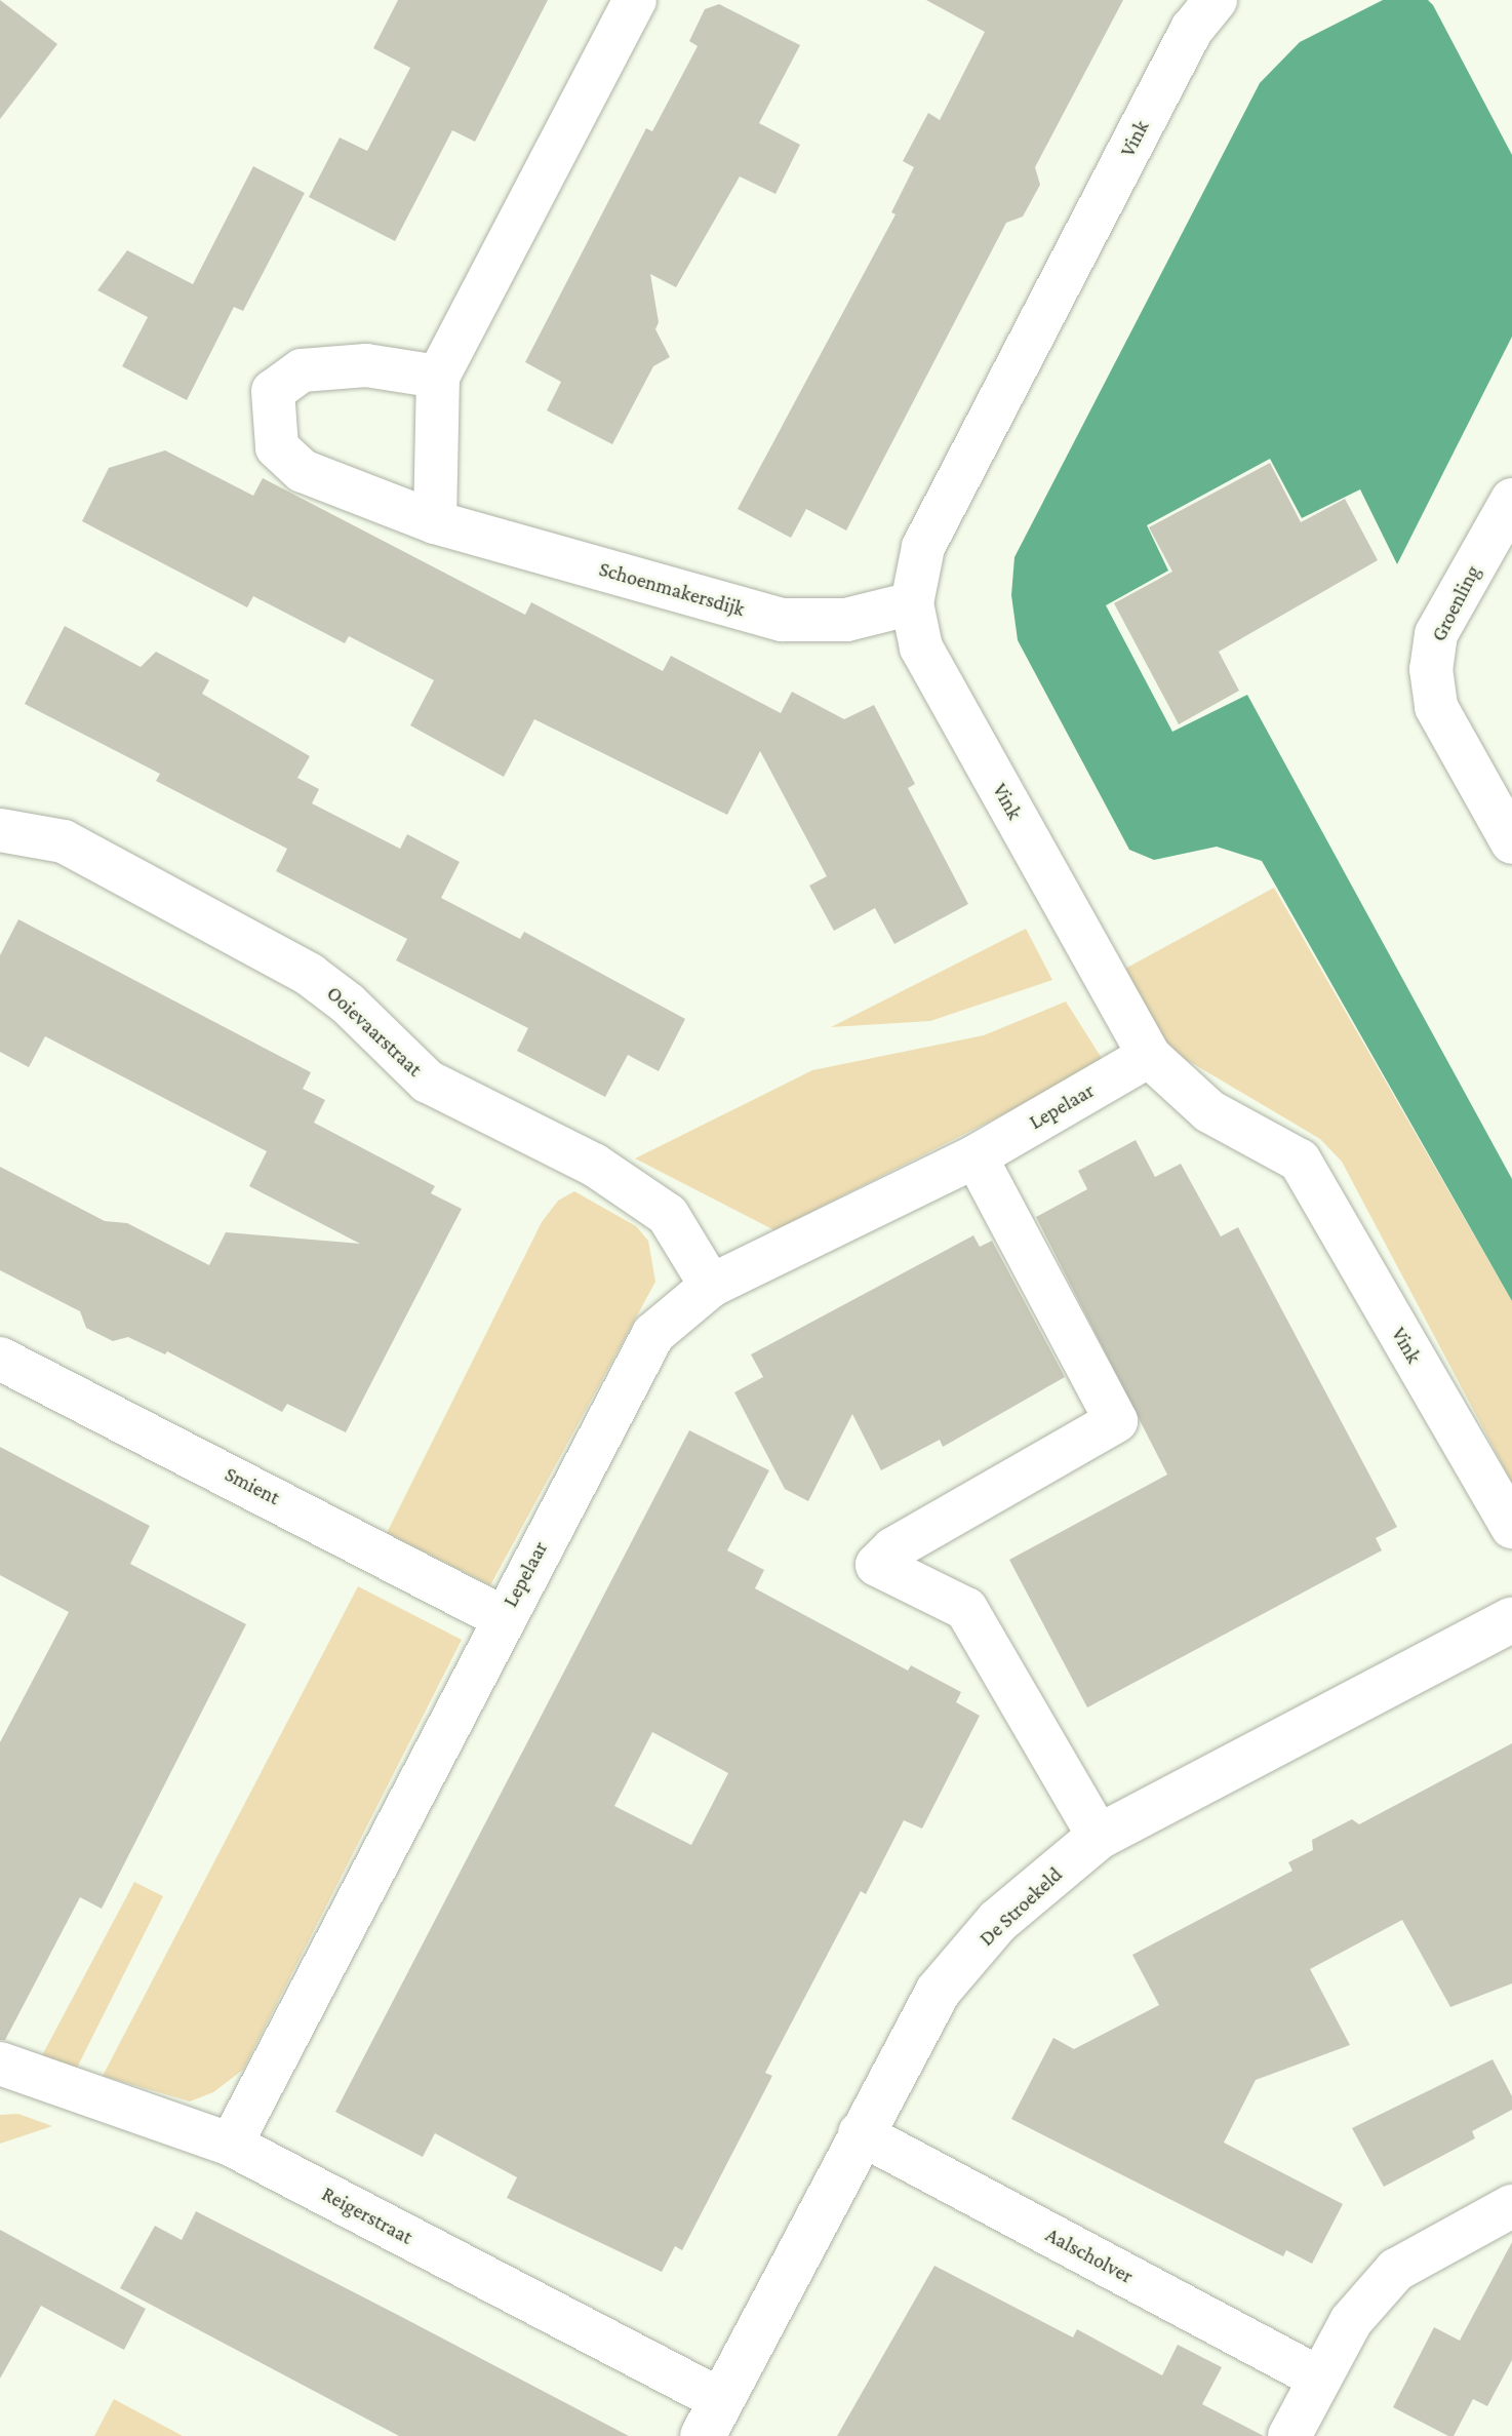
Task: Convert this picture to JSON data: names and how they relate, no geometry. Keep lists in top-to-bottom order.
{
  "streets": {
    "street": [
      "Vink",
      "Schoenmakersdijk",
      "Groenling",
      "Ooievaarstraat",
      "Lepelaar",
      "Smient",
      "De Stroekeld",
      "Reigerstraat",
      "Aalscholver"
    ]
  },
  "crossings": [
    ["Vink", "Schoenmakersdijk"],
    ["Vink", "Lepelaar"],
    ["Ooievaarstraat", "Lepelaar"],
    ["Lepelaar", "Smient"],
    ["Lepelaar", "Reigerstraat"],
    ["De Stroekeld", "Reigerstraat"],
    ["De Stroekeld", "Aalscholver"]
  ]
}
